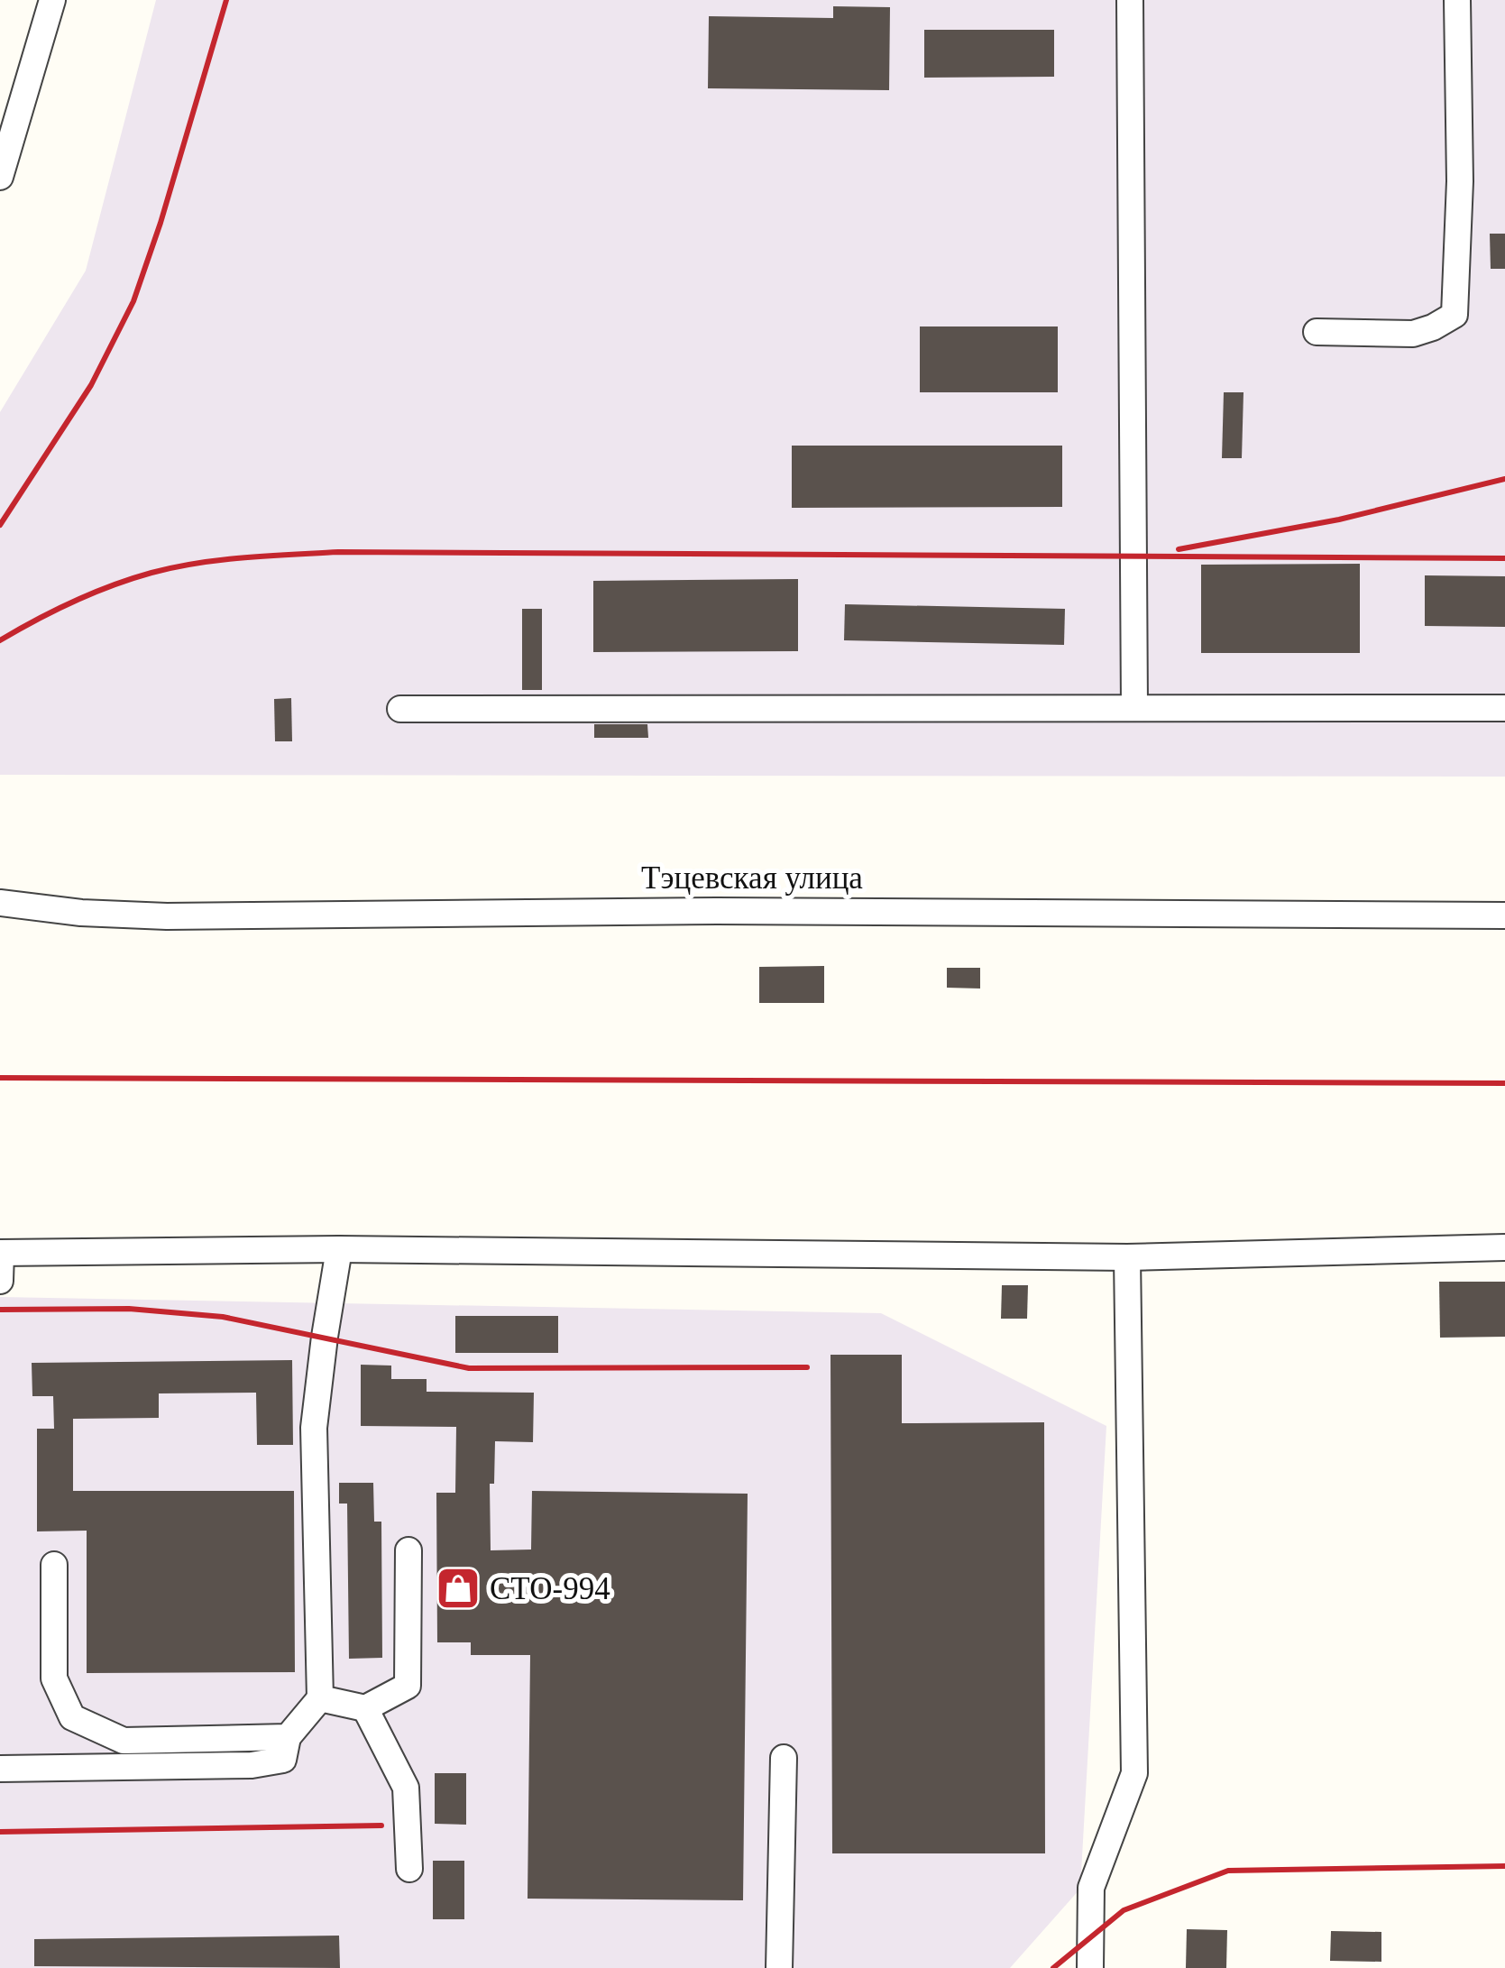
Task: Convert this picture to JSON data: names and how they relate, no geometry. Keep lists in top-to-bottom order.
{
  "streets": {
    "street": ["Тэцевская улица"]
  },
  "places": {
    "shop": ["СТО-994"]
  }
}
